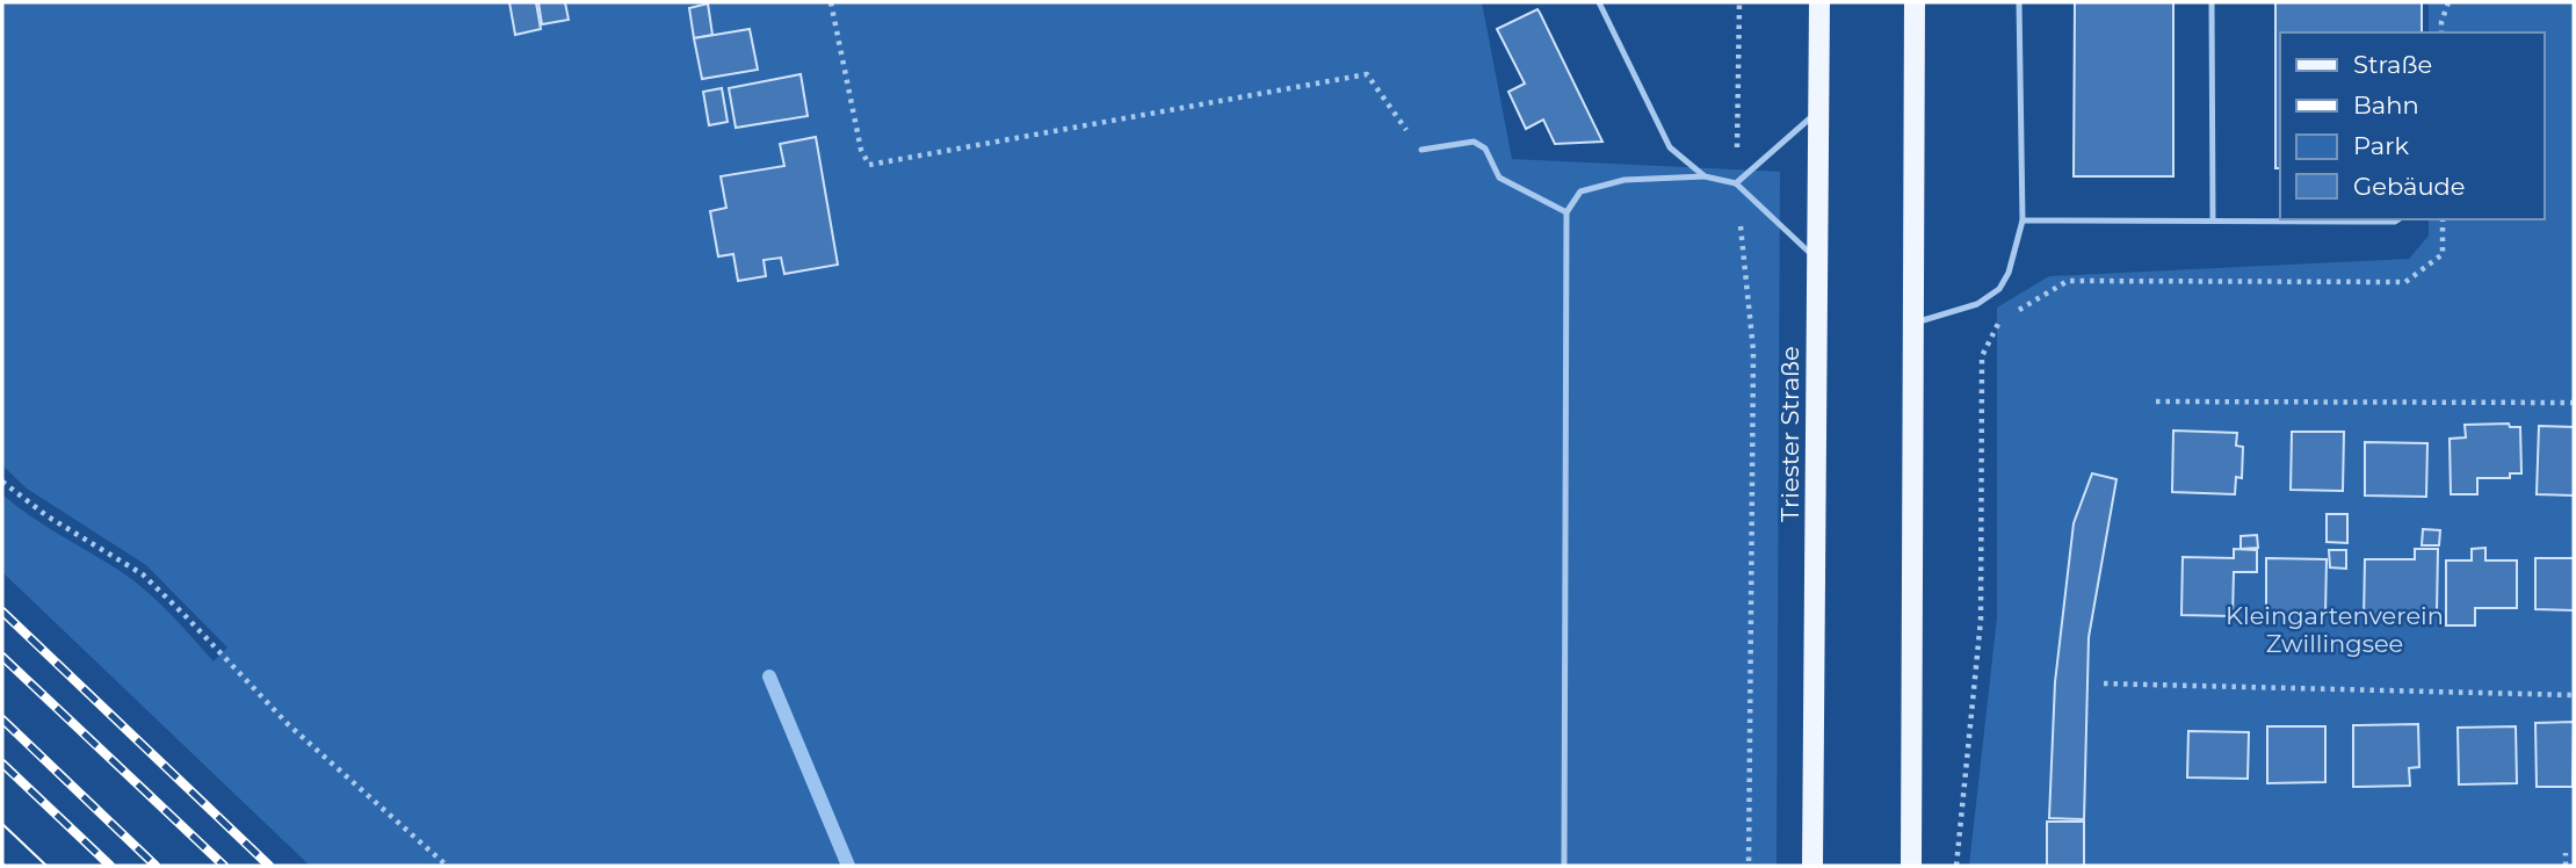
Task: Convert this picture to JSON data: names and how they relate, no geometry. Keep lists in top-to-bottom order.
{
  "streets": {
    "main road": ["Triester Straße"]
  },
  "parks": ["Kleingartenverein Zwillingsee"],
  "legend": [
    "Straße",
    "Bahn",
    "Park",
    "Gebäude"
  ]
}
